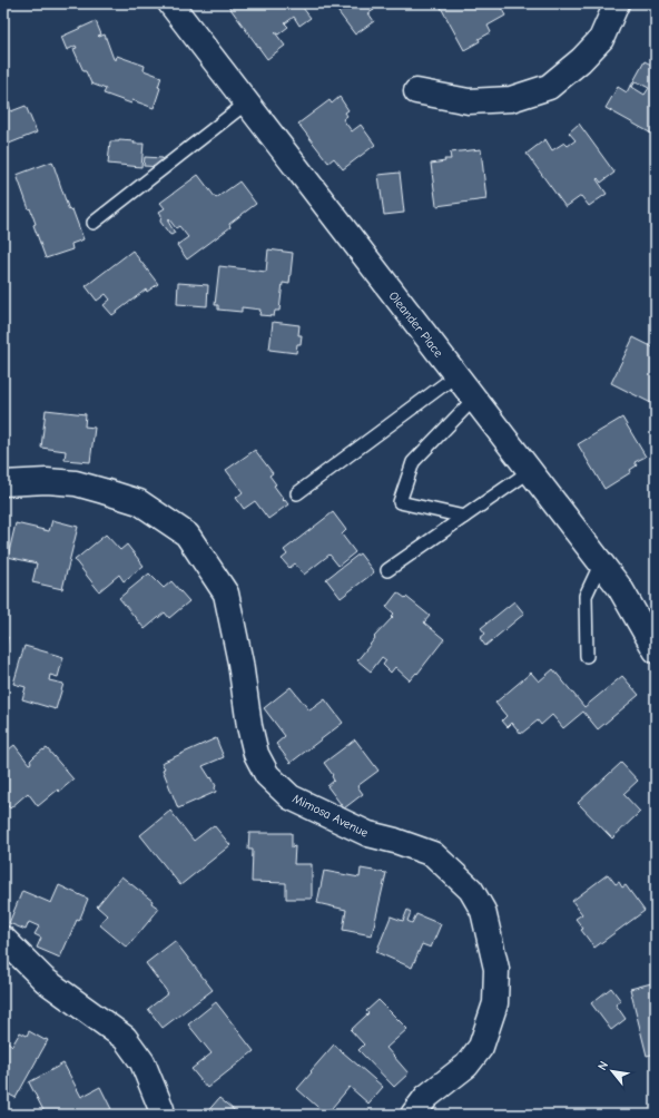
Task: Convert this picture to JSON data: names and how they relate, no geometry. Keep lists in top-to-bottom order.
{
  "streets": {
    "street": ["Oleander Place", "Mimosa Avenue"]
  },
  "north": "top left"
}
